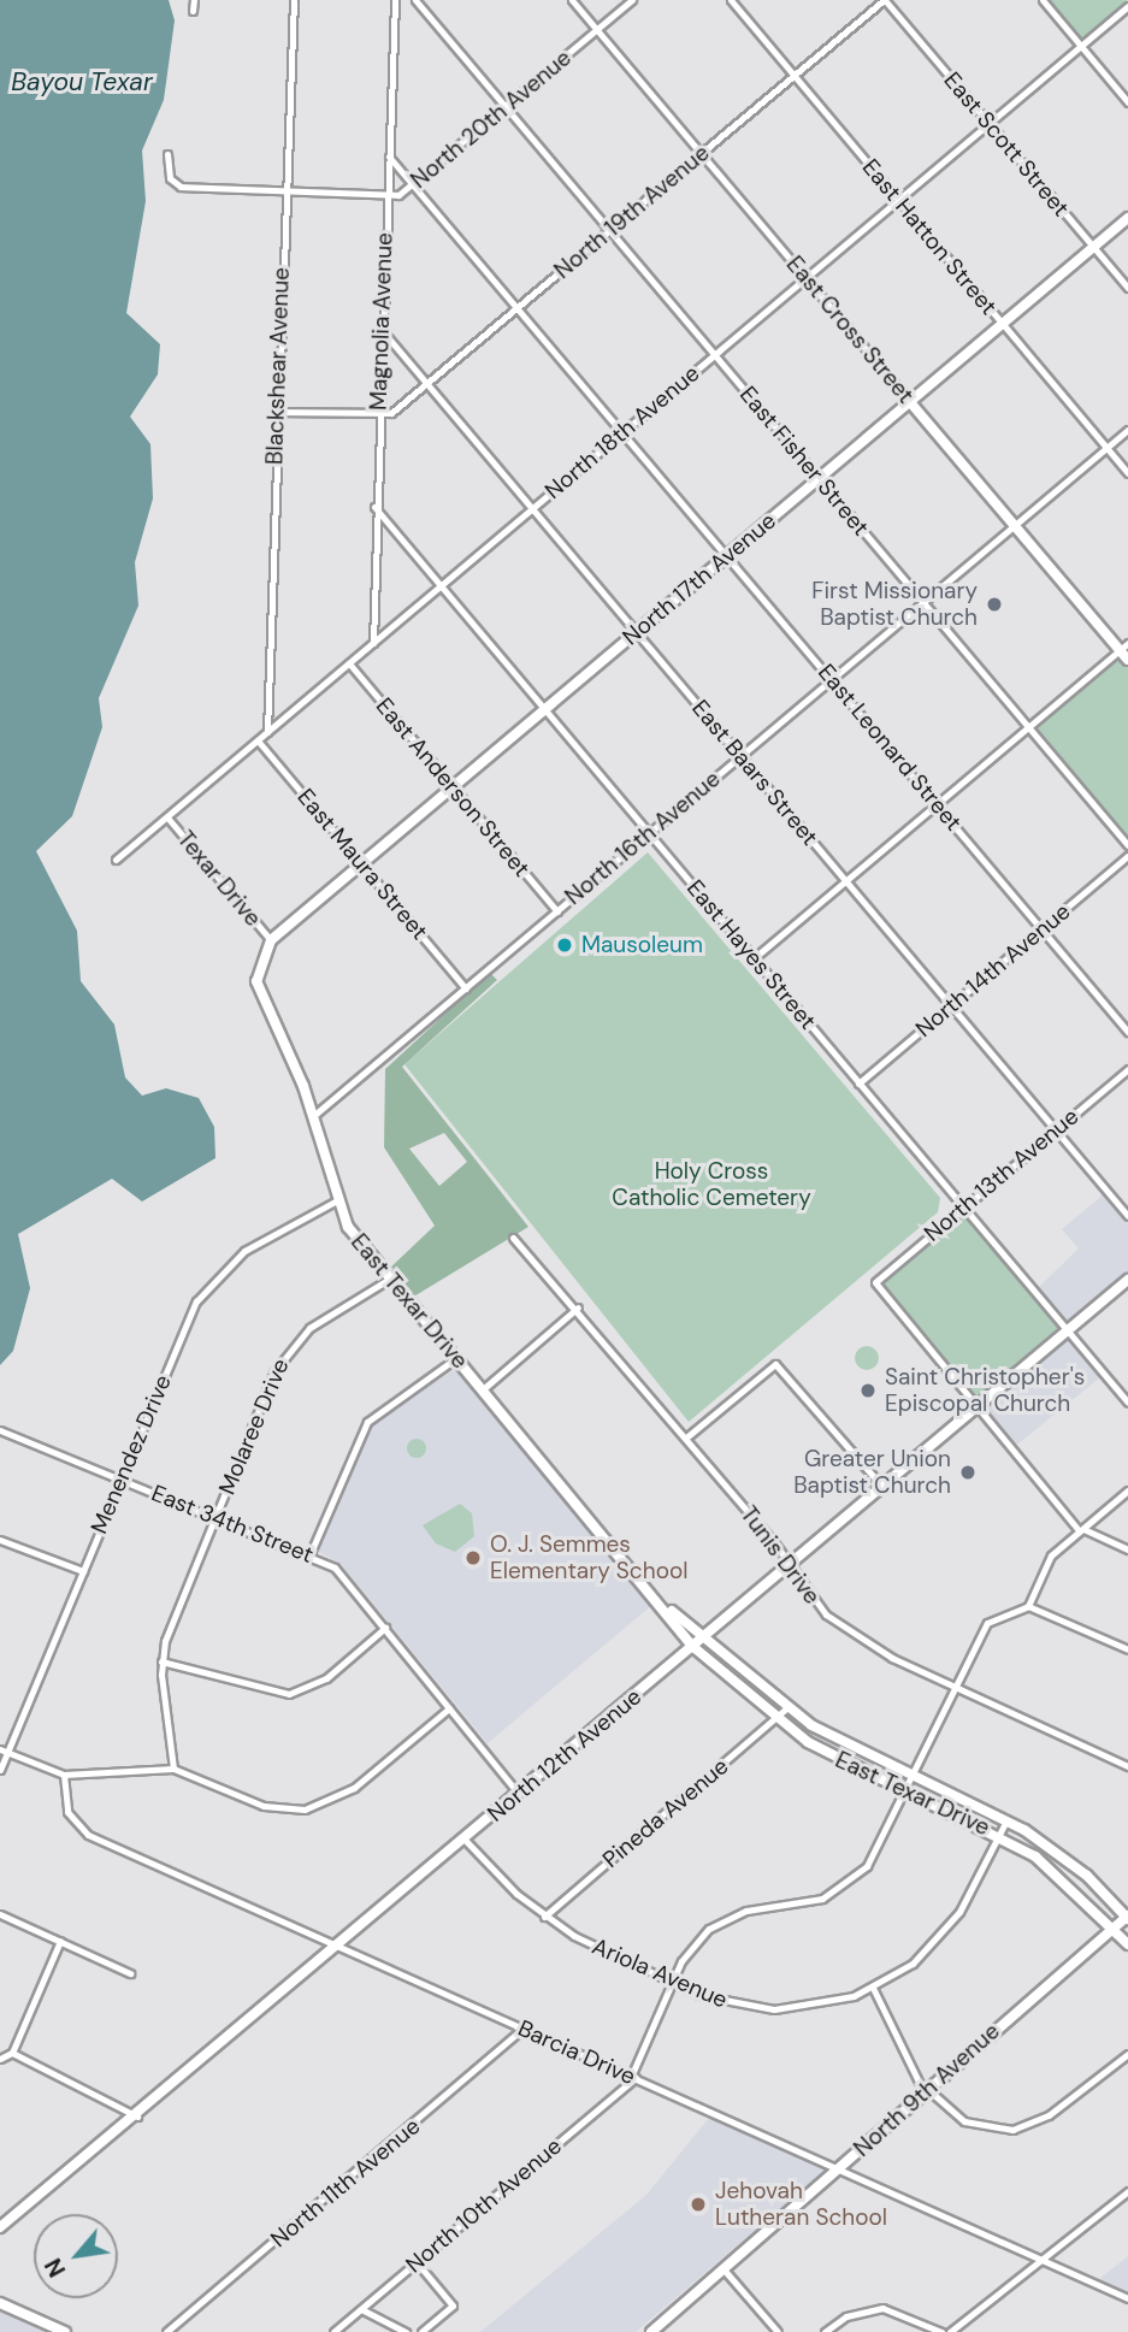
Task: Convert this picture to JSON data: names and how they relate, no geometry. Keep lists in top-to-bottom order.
{
  "streets": {
    "street": [
      "North 20th Avenue",
      "East Scott Street",
      "North 19th Avenue",
      "East Hatton Street",
      "Magnolia Avenue",
      "East Cross Street",
      "Blackshear Avenue",
      "North 18th Avenue",
      "East Fisher Street",
      "North 17th Avenue",
      "East Leonard Street",
      "East Baars Street",
      "East Anderson Street",
      "North 16th Avenue",
      "East Maura Street",
      "Texar Drive",
      "East Hayes Street",
      "North 14th Avenue",
      "North 13th Avenue",
      "East Texar Drive",
      "Molaree Drive",
      "Menendez Drive",
      "East 34th Street",
      "Tunis Drive",
      "North 12th Avenue",
      "Pineda Avenue",
      "Ariola Avenue",
      "Barcia Drive",
      "North 9th Avenue",
      "North 11th Avenue",
      "North 10th Avenue"
    ]
  },
  "crossings": [
    ["North 20th Avenue", "Magnolia Avenue"],
    ["North 20th Avenue", "East Cross Street"],
    ["North 20th Avenue", "Blackshear Avenue"],
    ["North 20th Avenue", "East Fisher Street"],
    ["North 20th Avenue", "East Leonard Street"],
    ["East Scott Street", "North 19th Avenue"],
    ["East Scott Street", "North 18th Avenue"],
    ["East Scott Street", "North 17th Avenue"],
    ["North 19th Avenue", "East Hatton Street"],
    ["North 19th Avenue", "Magnolia Avenue"],
    ["North 19th Avenue", "East Cross Street"],
    ["North 19th Avenue", "East Fisher Street"],
    ["North 19th Avenue", "East Leonard Street"],
    ["North 19th Avenue", "East Baars Street"],
    ["East Hatton Street", "North 18th Avenue"],
    ["East Hatton Street", "North 17th Avenue"],
    ["East Hatton Street", "North 16th Avenue"],
    ["Magnolia Avenue", "North 18th Avenue"],
    ["Magnolia Avenue", "East Leonard Street"],
    ["Magnolia Avenue", "East Baars Street"],
    ["Magnolia Avenue", "East Hayes Street"],
    ["East Cross Street", "North 18th Avenue"],
    ["East Cross Street", "North 17th Avenue"],
    ["East Cross Street", "North 16th Avenue"],
    ["Blackshear Avenue", "North 18th Avenue"],
    ["North 18th Avenue", "East Fisher Street"],
    ["North 18th Avenue", "East Leonard Street"],
    ["North 18th Avenue", "East Baars Street"],
    ["North 18th Avenue", "East Anderson Street"],
    ["North 18th Avenue", "East Maura Street"],
    ["North 18th Avenue", "Texar Drive"],
    ["North 18th Avenue", "East Hayes Street"],
    ["East Fisher Street", "North 17th Avenue"],
    ["East Fisher Street", "North 16th Avenue"],
    ["North 17th Avenue", "East Leonard Street"],
    ["North 17th Avenue", "East Baars Street"],
    ["North 17th Avenue", "East Anderson Street"],
    ["North 17th Avenue", "East Maura Street"],
    ["North 17th Avenue", "Texar Drive"],
    ["North 17th Avenue", "East Hayes Street"],
    ["North 17th Avenue", "East Texar Drive"],
    ["East Leonard Street", "North 16th Avenue"],
    ["East Leonard Street", "North 14th Avenue"],
    ["East Baars Street", "North 16th Avenue"],
    ["East Baars Street", "North 14th Avenue"],
    ["East Baars Street", "North 13th Avenue"],
    ["East Anderson Street", "North 16th Avenue"],
    ["North 16th Avenue", "East Maura Street"],
    ["North 16th Avenue", "East Hayes Street"],
    ["North 16th Avenue", "East Texar Drive"],
    ["Texar Drive", "East Texar Drive"],
    ["East Hayes Street", "North 14th Avenue"],
    ["East Hayes Street", "North 13th Avenue"],
    ["East Hayes Street", "North 12th Avenue"],
    ["North 13th Avenue", "North 12th Avenue"],
    ["East Texar Drive", "Molaree Drive"],
    ["East Texar Drive", "Menendez Drive"],
    ["East Texar Drive", "North 12th Avenue"],
    ["East Texar Drive", "Pineda Avenue"],
    ["East Texar Drive", "Ariola Avenue"],
    ["East Texar Drive", "North 9th Avenue"],
    ["Molaree Drive", "East 34th Street"],
    ["Menendez Drive", "East 34th Street"],
    ["East 34th Street", "North 12th Avenue"],
    ["Tunis Drive", "North 12th Avenue"],
    ["North 12th Avenue", "Ariola Avenue"],
    ["North 12th Avenue", "Barcia Drive"],
    ["Pineda Avenue", "Ariola Avenue"],
    ["Barcia Drive", "North 9th Avenue"],
    ["Barcia Drive", "North 11th Avenue"],
    ["Barcia Drive", "North 10th Avenue"]
  ],
  "water": ["Bayou Texar"],
  "parks": ["Holy Cross Catholic Cemetery"],
  "places": [
    "First Missionary Baptist Church",
    "Mausoleum",
    "Saint Christopher's Episcopal Church",
    "Greater Union Baptist Church",
    "O. J. Semmes Elementary School",
    "Jehovah Lutheran School"
  ],
  "north": "bottom left"
}
